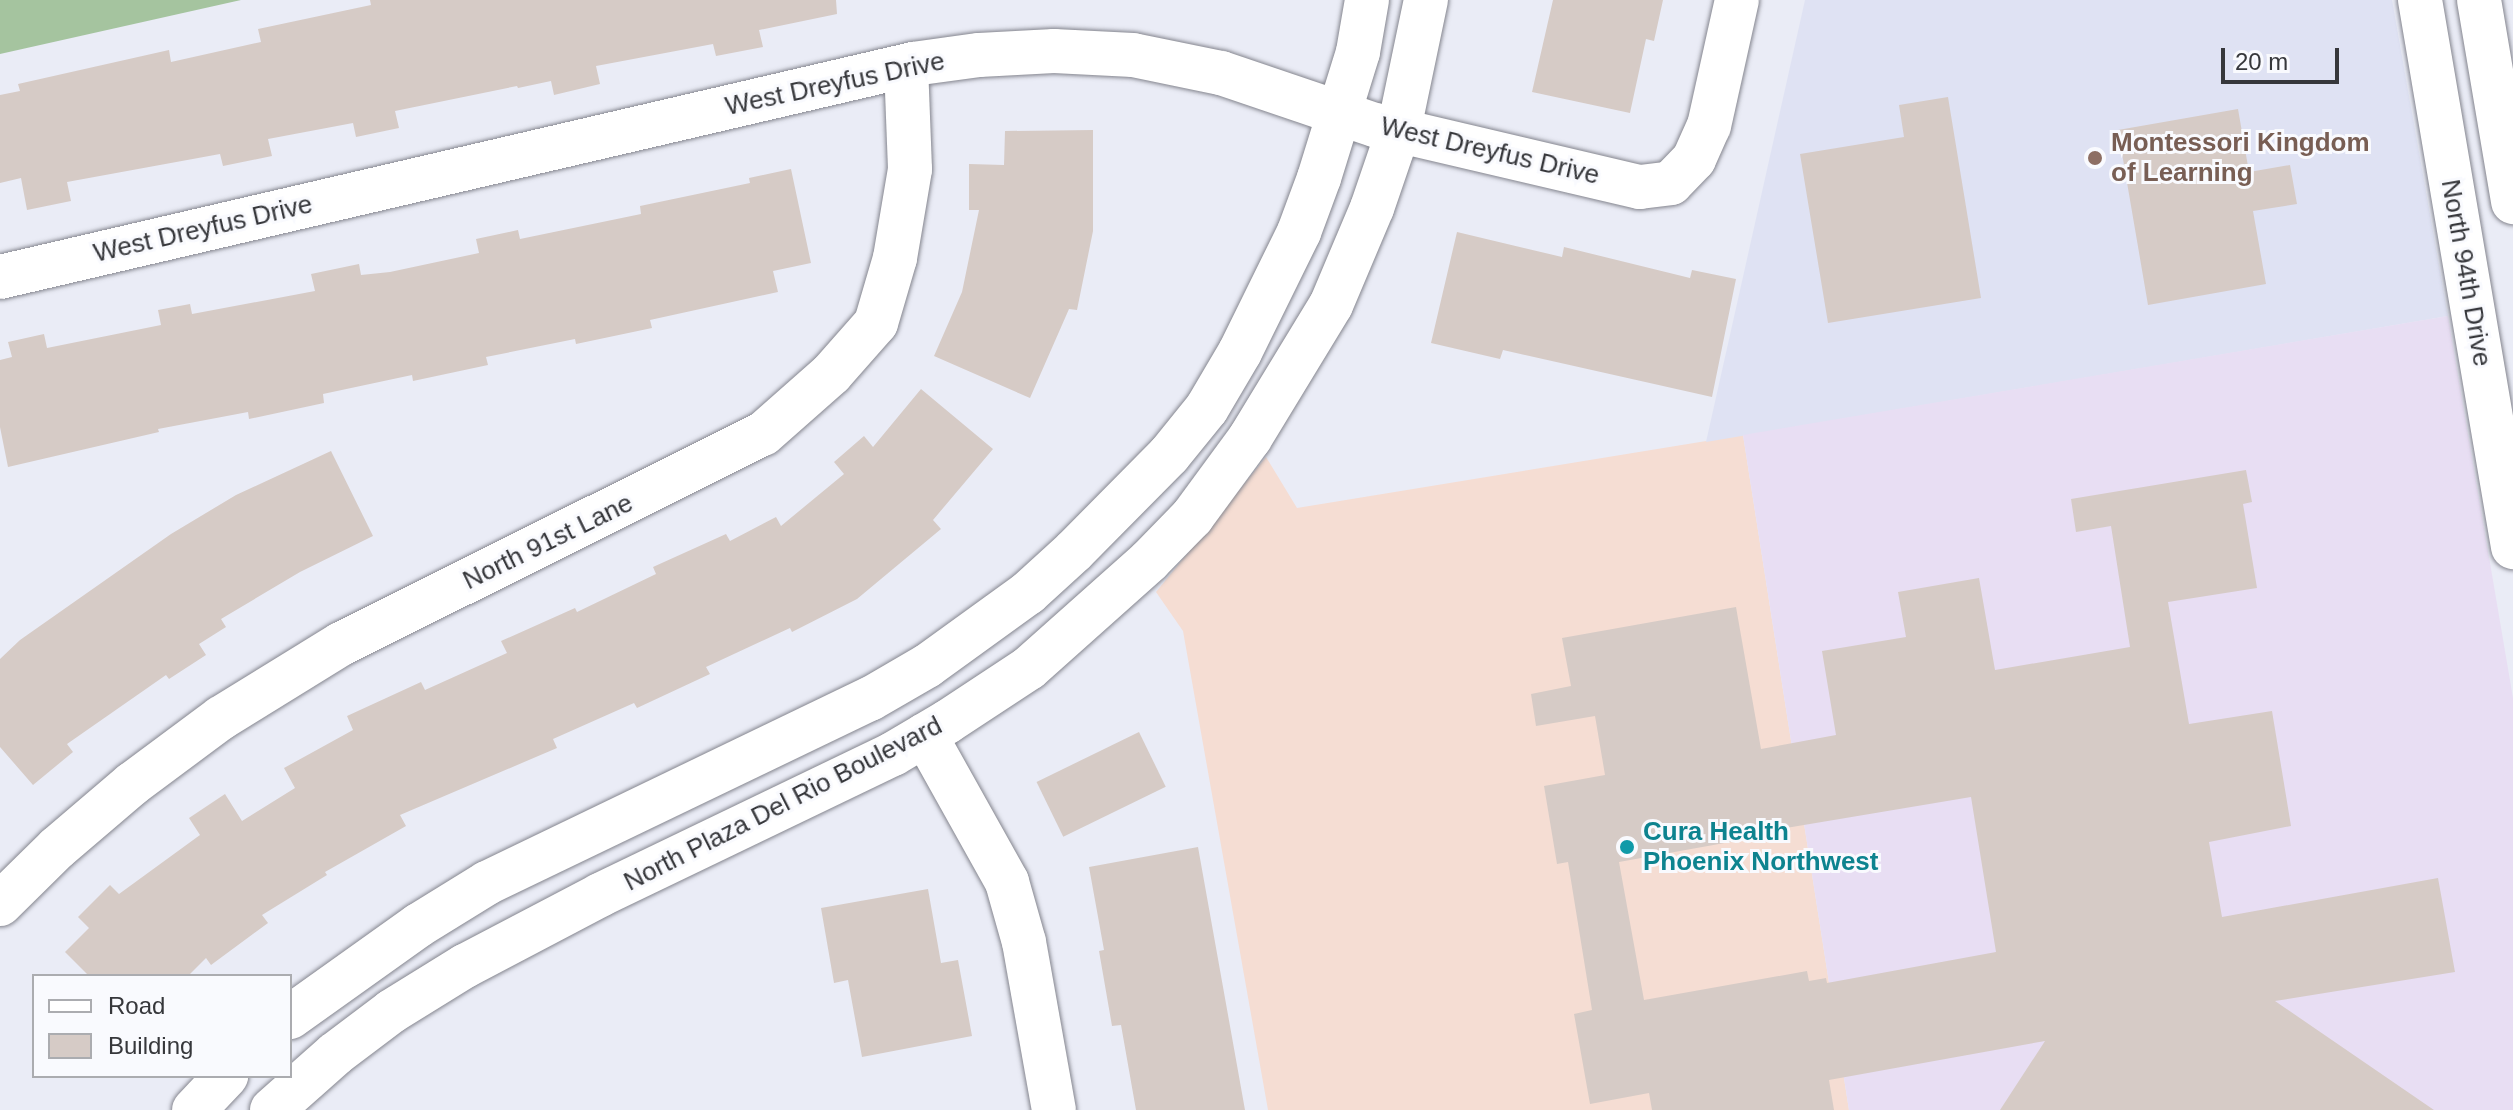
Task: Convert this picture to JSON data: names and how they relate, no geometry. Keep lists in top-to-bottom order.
{
  "streets": {
    "street": [
      "West Dreyfus Drive",
      "North 94th Drive",
      "North 91st Lane",
      "North Plaza Del Rio Boulevard"
    ]
  },
  "crossings": [
    ["West Dreyfus Drive", "North 91st Lane"],
    ["West Dreyfus Drive", "North Plaza Del Rio Boulevard"]
  ],
  "places": ["Montessori Kingdom of Learning", "Cura Health Phoenix Northwest"],
  "legend": ["Road", "Building"],
  "scale_bar": "20 m"
}
